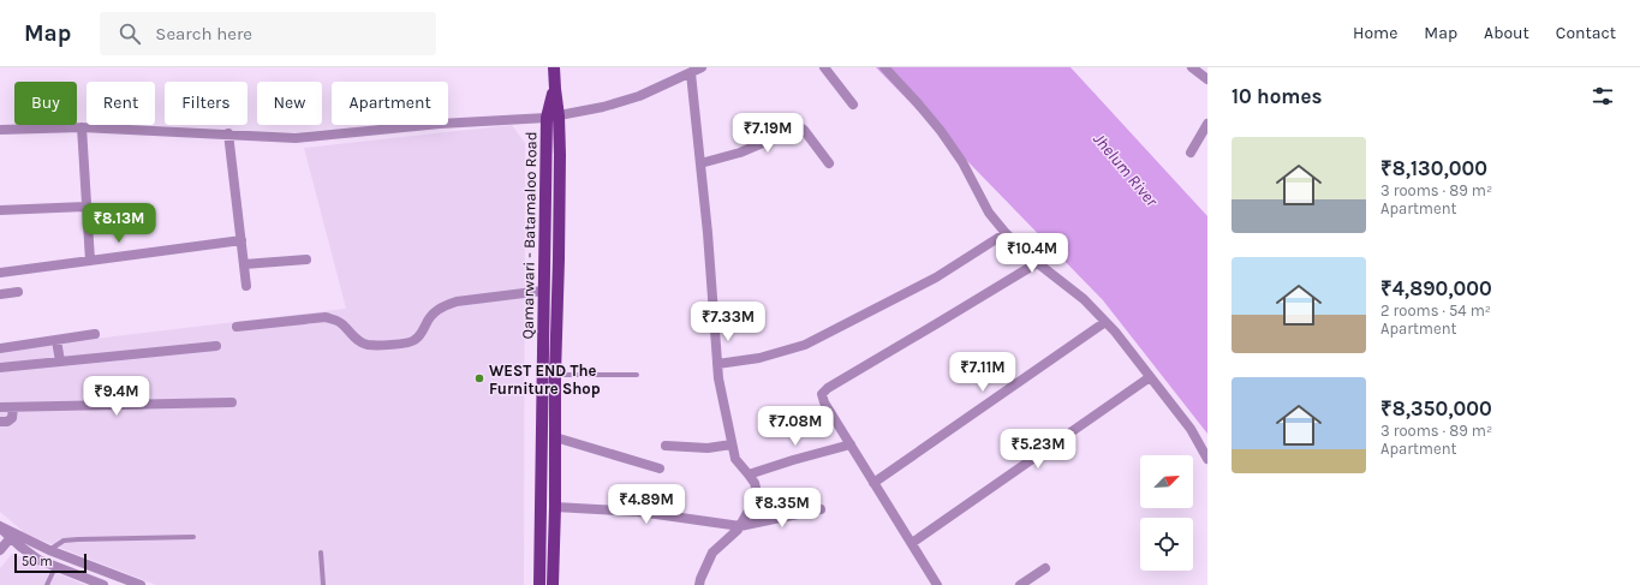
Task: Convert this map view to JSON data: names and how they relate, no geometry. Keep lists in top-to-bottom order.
{
  "streets": {
    "main road": ["Qamarwari - Batamaloo Road"]
  },
  "water": ["Jhelum River"],
  "places": ["WEST END The Furniture Shop"],
  "scale_bar": "50 m",
  "north": "top right",
  "page": {
    "header": "Map",
    "search": "Search here",
    "nav": [
      "Home",
      "Map",
      "About",
      "Contact"
    ],
    "heading": "10 homes",
    "chip": [
      "Buy",
      "Rent",
      "Filters",
      "New",
      "Apartment"
    ],
    "price": [
      "₹7.19M",
      "₹8.13M",
      "₹10.4M",
      "₹7.33M",
      "₹7.11M",
      "₹9.4M",
      "₹7.08M",
      "₹5.23M",
      "₹4.89M",
      "₹8.35M"
    ],
    "list": [
      {
        "name": "₹8,130,000",
        "note": "3 rooms · 89 m² · Apartment"
      },
      {
        "name": "₹4,890,000",
        "note": "2 rooms · 54 m² · Apartment"
      },
      {
        "name": "₹8,350,000",
        "note": "3 rooms · 89 m² · Apartment"
      }
    ],
    "scale": "50 m"
  }
}
